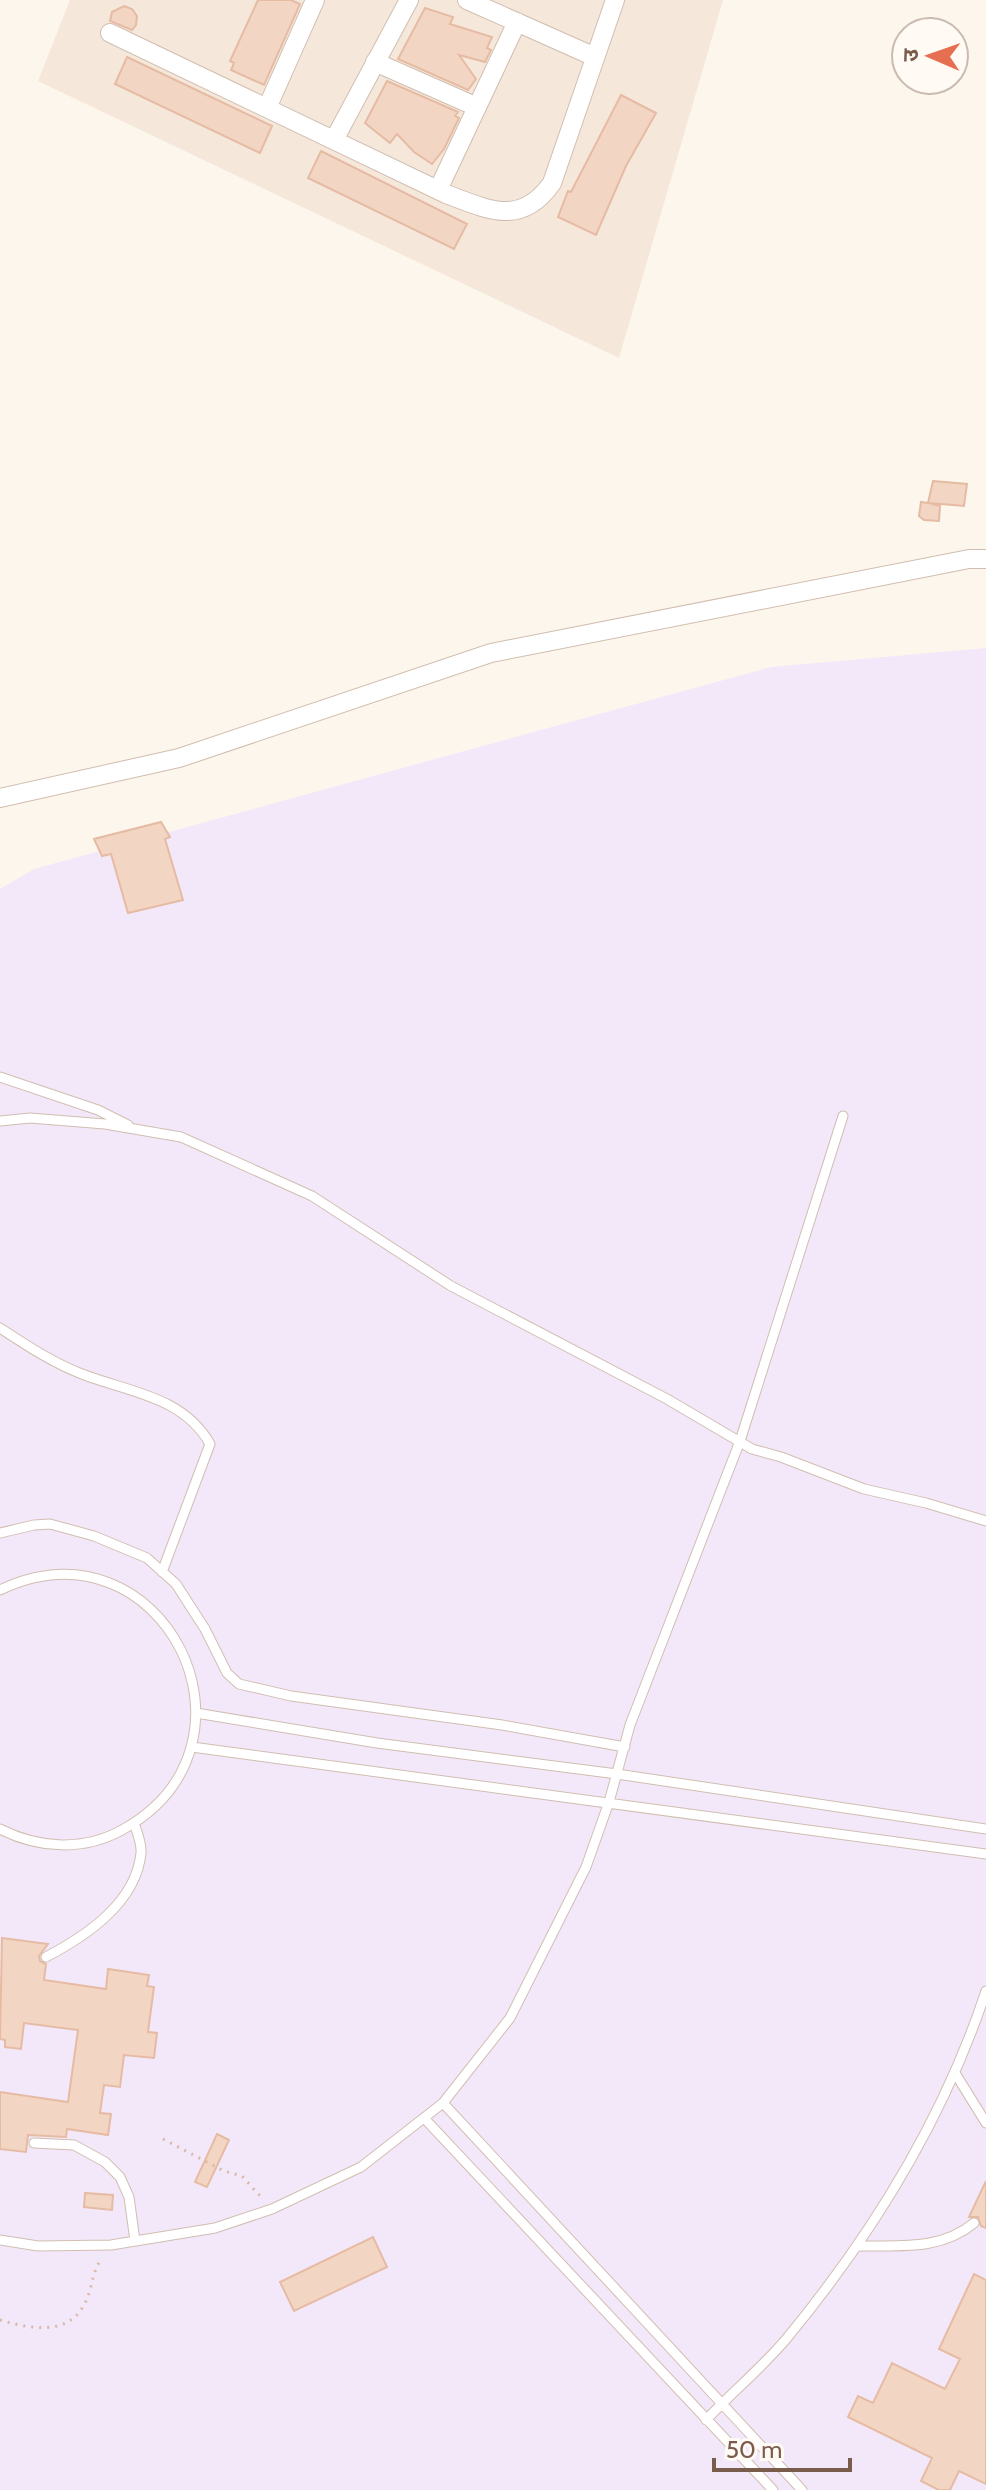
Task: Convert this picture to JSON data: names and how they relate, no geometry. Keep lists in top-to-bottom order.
{
  "scale_bar": "50 m",
  "north": "left"
}
